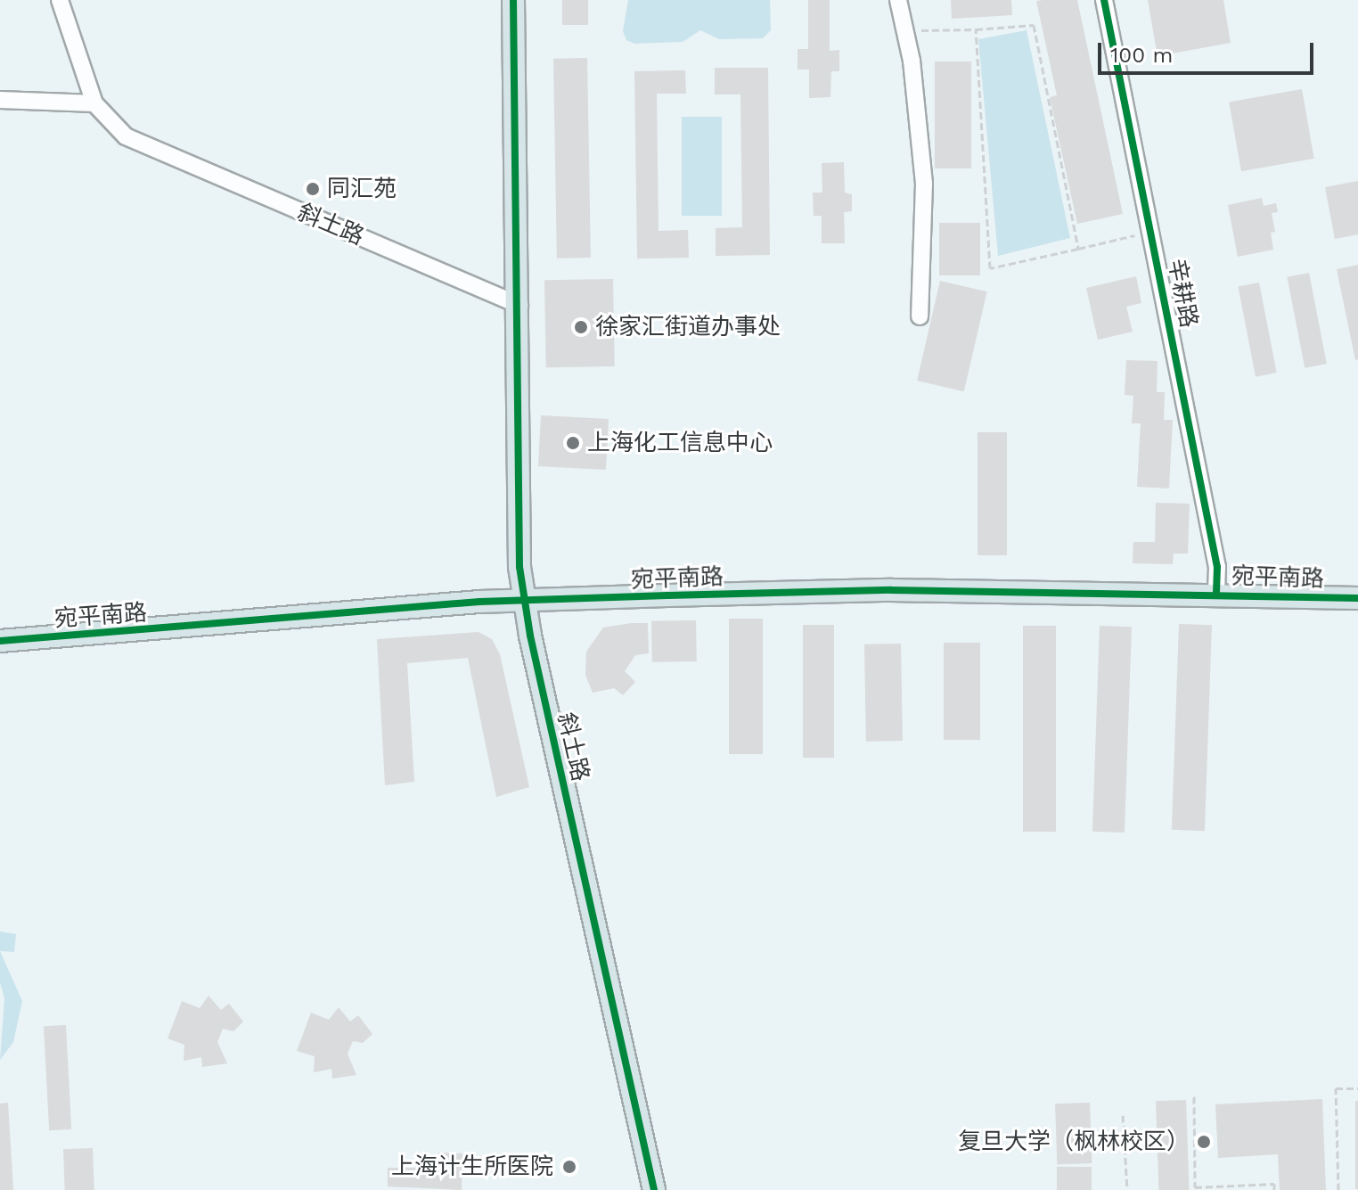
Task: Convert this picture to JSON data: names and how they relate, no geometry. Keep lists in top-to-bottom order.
{
  "streets": {
    "main road": ["斜土路", "宛平南路"],
    "street": ["辛耕路"]
  },
  "crossings": [
    ["斜土路", "宛平南路"],
    ["辛耕路", "宛平南路"]
  ],
  "places": [
    "同汇苑",
    "徐家汇街道办事处",
    "上海化工信息中心",
    "复旦大学（枫林校区）",
    "上海计生所医院"
  ],
  "scale_bar": "100 m"
}
